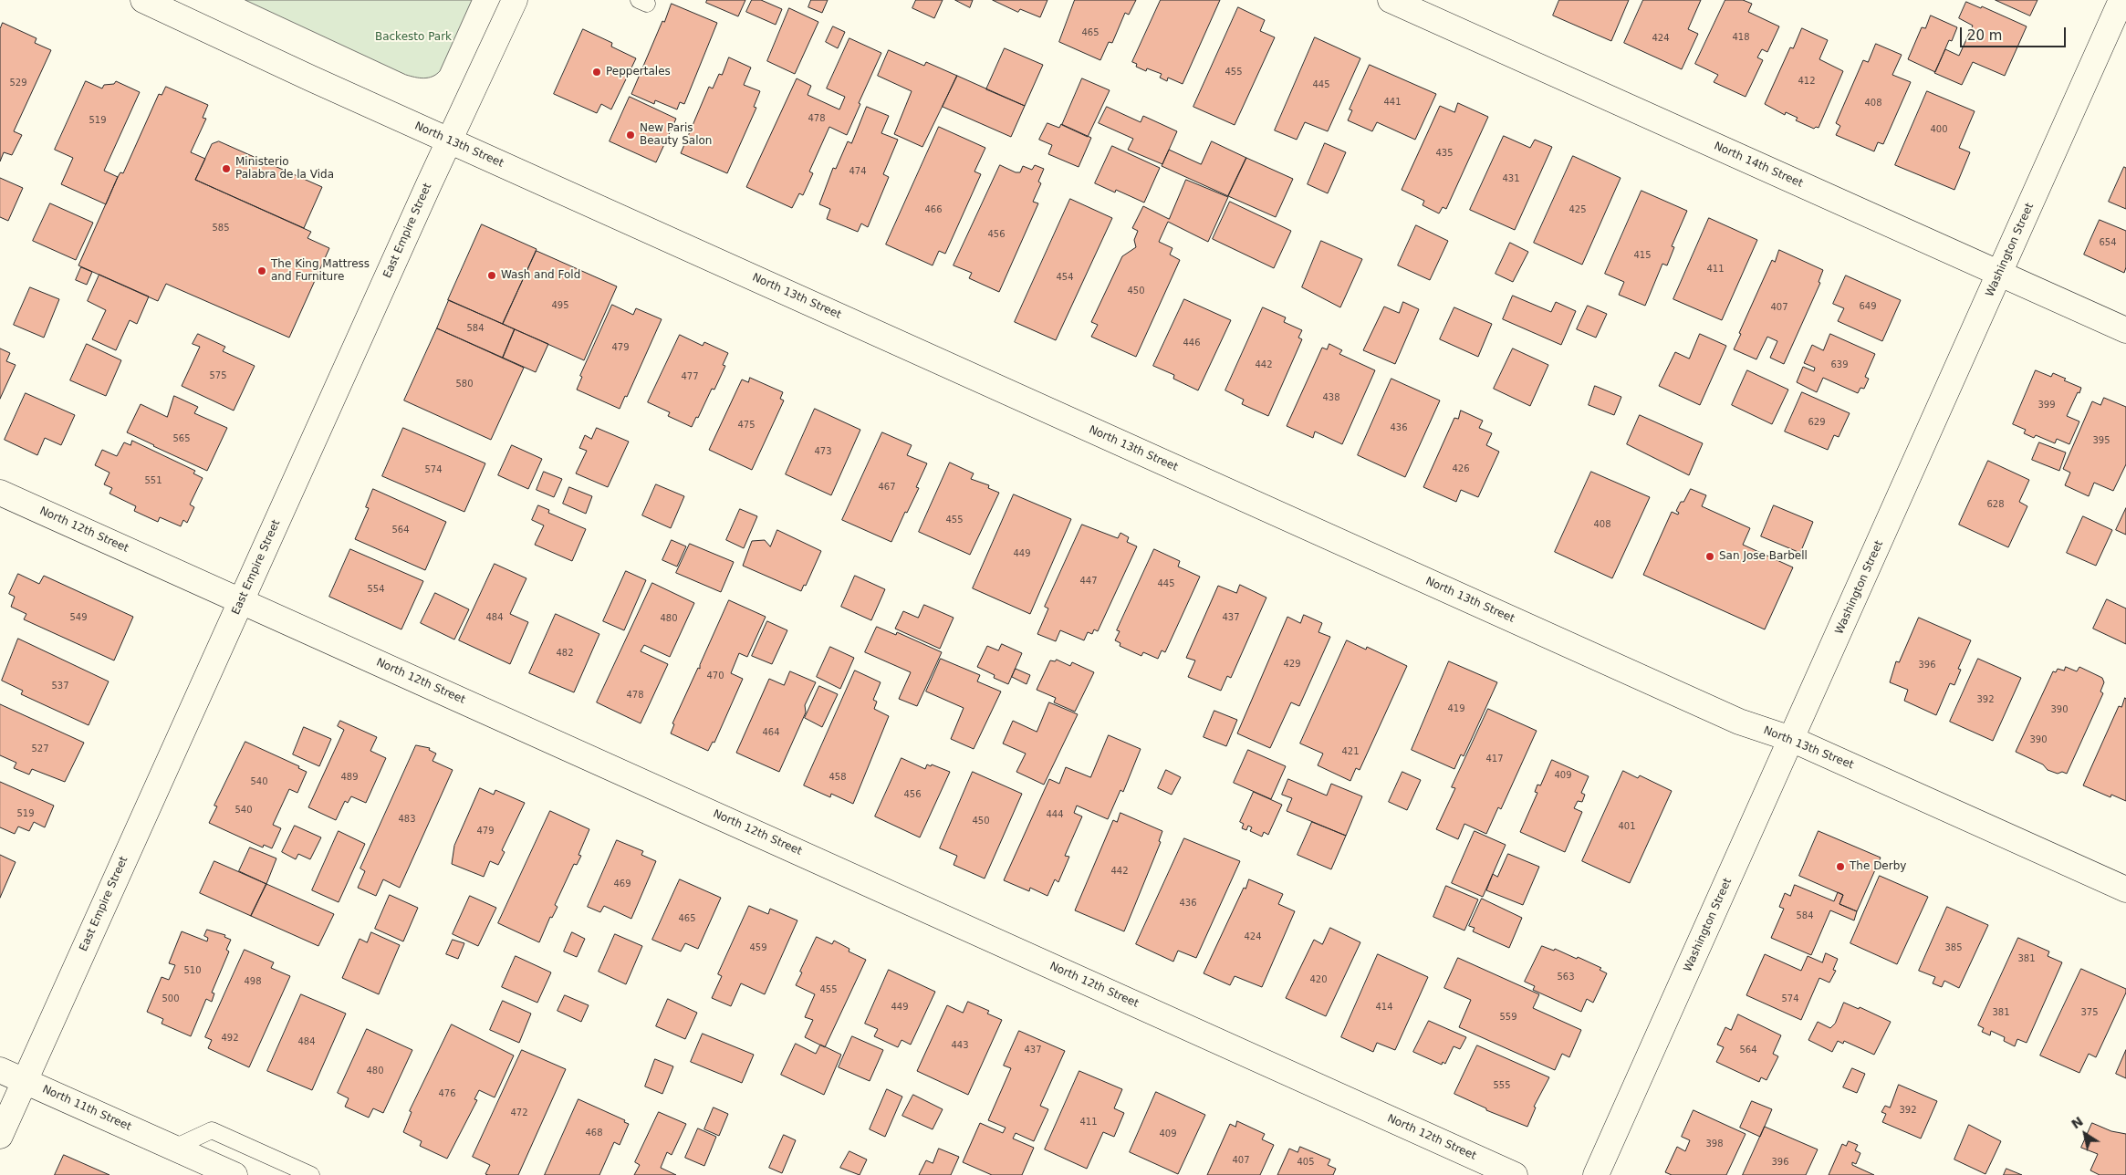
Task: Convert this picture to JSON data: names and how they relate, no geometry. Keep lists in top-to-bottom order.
{
  "streets": {
    "street": [
      "North 13th Street",
      "North 14th Street",
      "East Empire Street",
      "Washington Street",
      "North 12th Street",
      "North 11th Street"
    ]
  },
  "crossings": [
    ["North 13th Street", "East Empire Street"],
    ["North 13th Street", "Washington Street"],
    ["North 14th Street", "Washington Street"],
    ["East Empire Street", "North 12th Street"],
    ["East Empire Street", "North 11th Street"]
  ],
  "parks": ["Backesto Park"],
  "places": [
    "Peppertales",
    "New Paris Beauty Salon",
    "Ministerio Palabra de la Vida",
    "The King Mattress and Furniture",
    "Wash and Fold",
    "San Jose Barbell",
    "The Derby"
  ],
  "house_numbers": [
    "465",
    "418",
    "424",
    "455",
    "412",
    "529",
    "445",
    "441",
    "408",
    "478",
    "519",
    "400",
    "435",
    "474",
    "431",
    "466",
    "425",
    "585",
    "456",
    "654",
    "415",
    "411",
    "454",
    "450",
    "495",
    "649",
    "407",
    "584",
    "446",
    "479",
    "442",
    "639",
    "575",
    "477",
    "580",
    "438",
    "399",
    "629",
    "475",
    "436",
    "565",
    "395",
    "473",
    "426",
    "574",
    "551",
    "467",
    "628",
    "455",
    "408",
    "564",
    "449",
    "447",
    "445",
    "554",
    "549",
    "484",
    "437",
    "480",
    "482",
    "429",
    "396",
    "470",
    "537",
    "478",
    "392",
    "419",
    "390",
    "464",
    "390",
    "527",
    "421",
    "417",
    "409",
    "489",
    "458",
    "540",
    "456",
    "540",
    "519",
    "444",
    "483",
    "450",
    "401",
    "479",
    "442",
    "469",
    "436",
    "584",
    "465",
    "424",
    "459",
    "385",
    "381",
    "510",
    "563",
    "420",
    "498",
    "455",
    "500",
    "574",
    "449",
    "414",
    "381",
    "375",
    "559",
    "492",
    "484",
    "443",
    "437",
    "564",
    "480",
    "555",
    "476",
    "392",
    "472",
    "411",
    "468",
    "409",
    "398",
    "407",
    "405",
    "396"
  ],
  "scale_bar": "20 m",
  "north": "top left"
}
